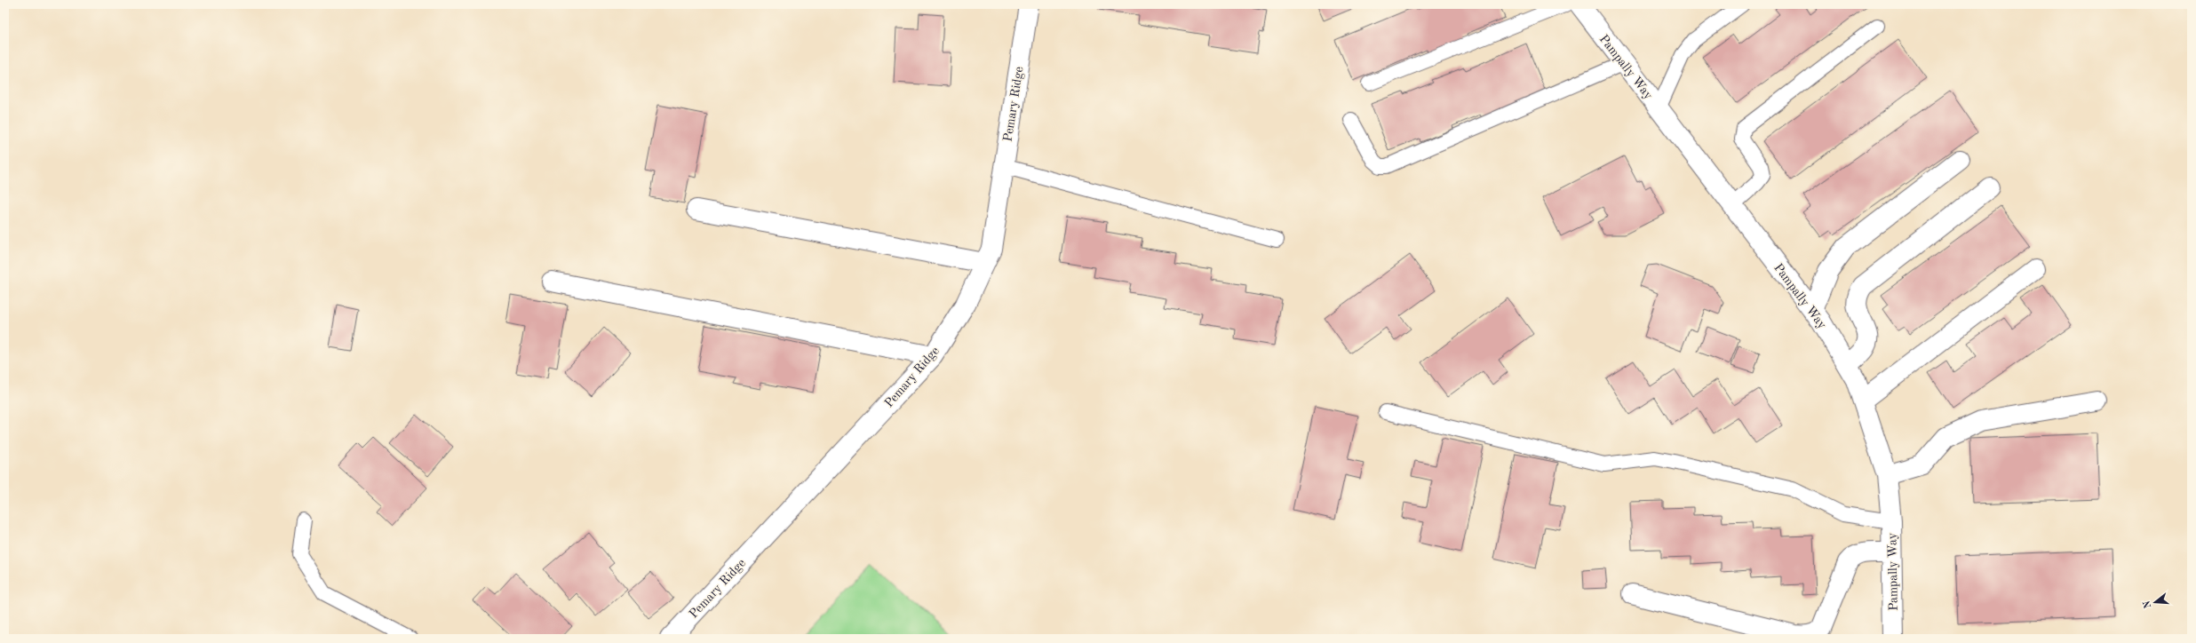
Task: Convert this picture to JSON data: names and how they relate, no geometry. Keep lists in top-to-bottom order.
{
  "streets": {
    "street": ["Pampally Way", "Pemary Ridge"]
  },
  "north": "left"
}
